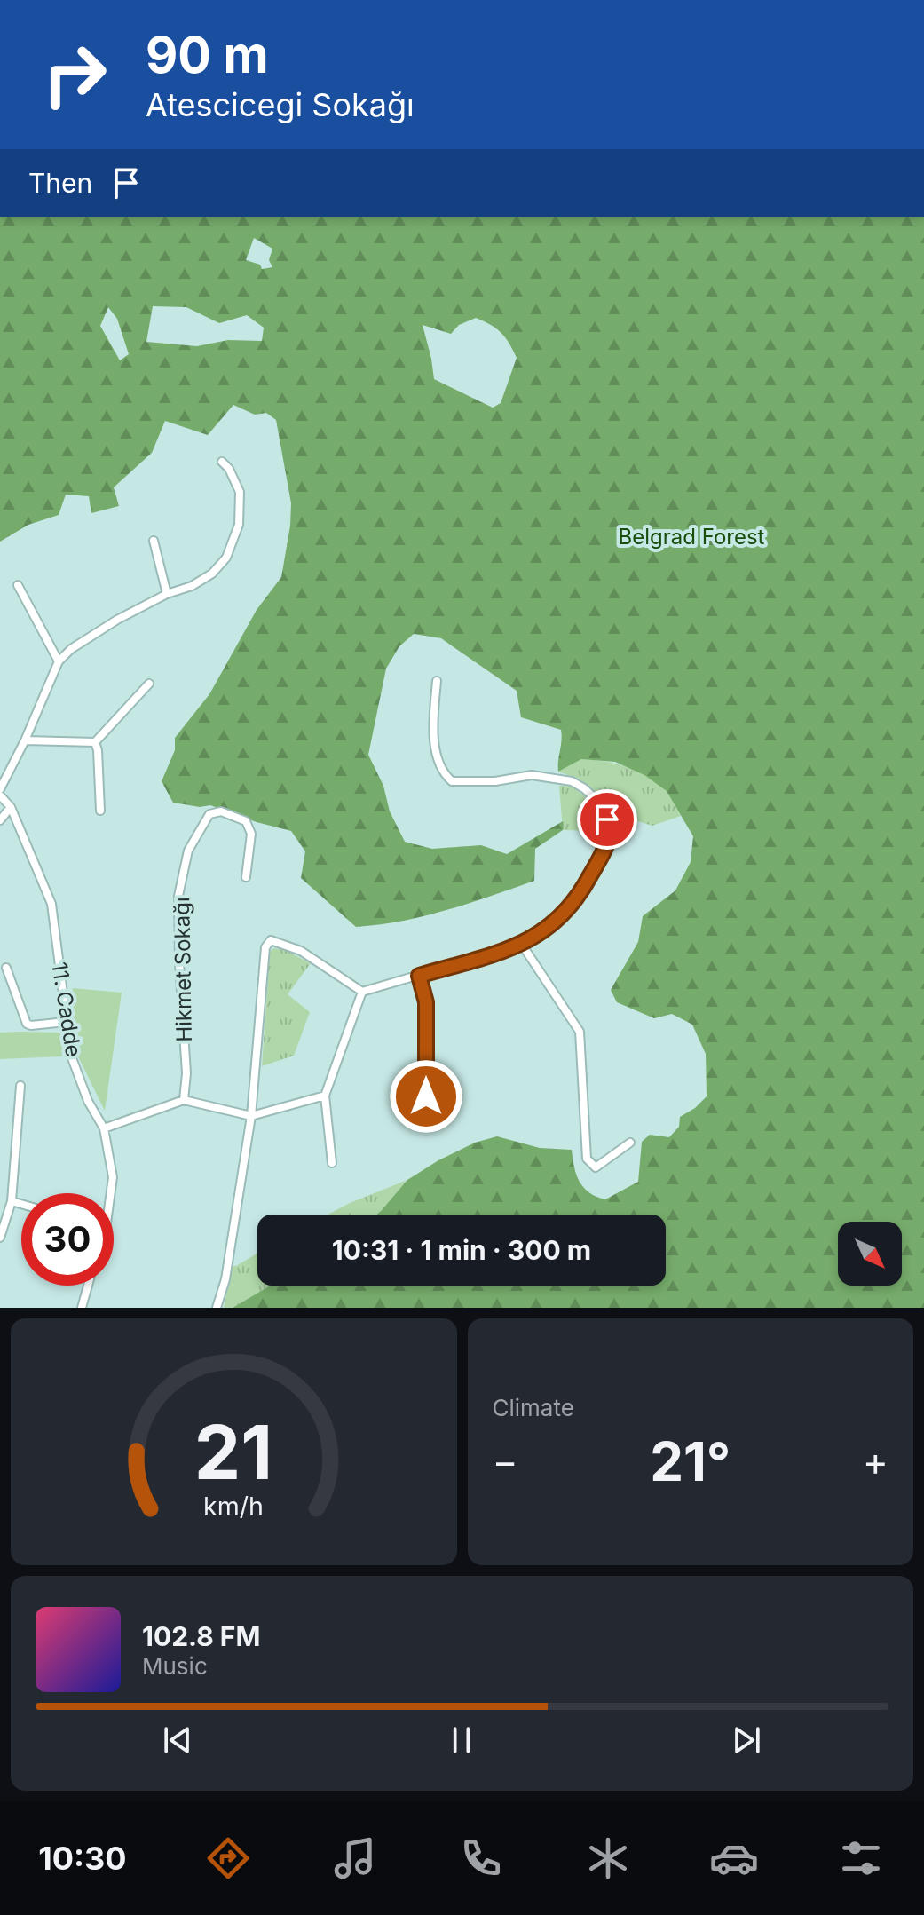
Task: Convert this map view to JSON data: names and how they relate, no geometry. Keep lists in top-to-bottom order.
{
  "streets": {
    "street": ["Hikmet Sokağı", "11. Cadde"]
  },
  "parks": ["Belgrad Forest"],
  "north": "bottom right",
  "page": {
    "turn": ["90 m", "Atescicegi Sokağı"],
    "then": "Then",
    "limit": "30",
    "trip": "10:31 · 1 min · 300 m",
    "tile": "Climate",
    "heat": ["−", "21°", "+"],
    "song": ["102.8 FM", "Music"],
    "tabs": "10:30",
    "gauge": ["21", "km/h"]
  }
}
